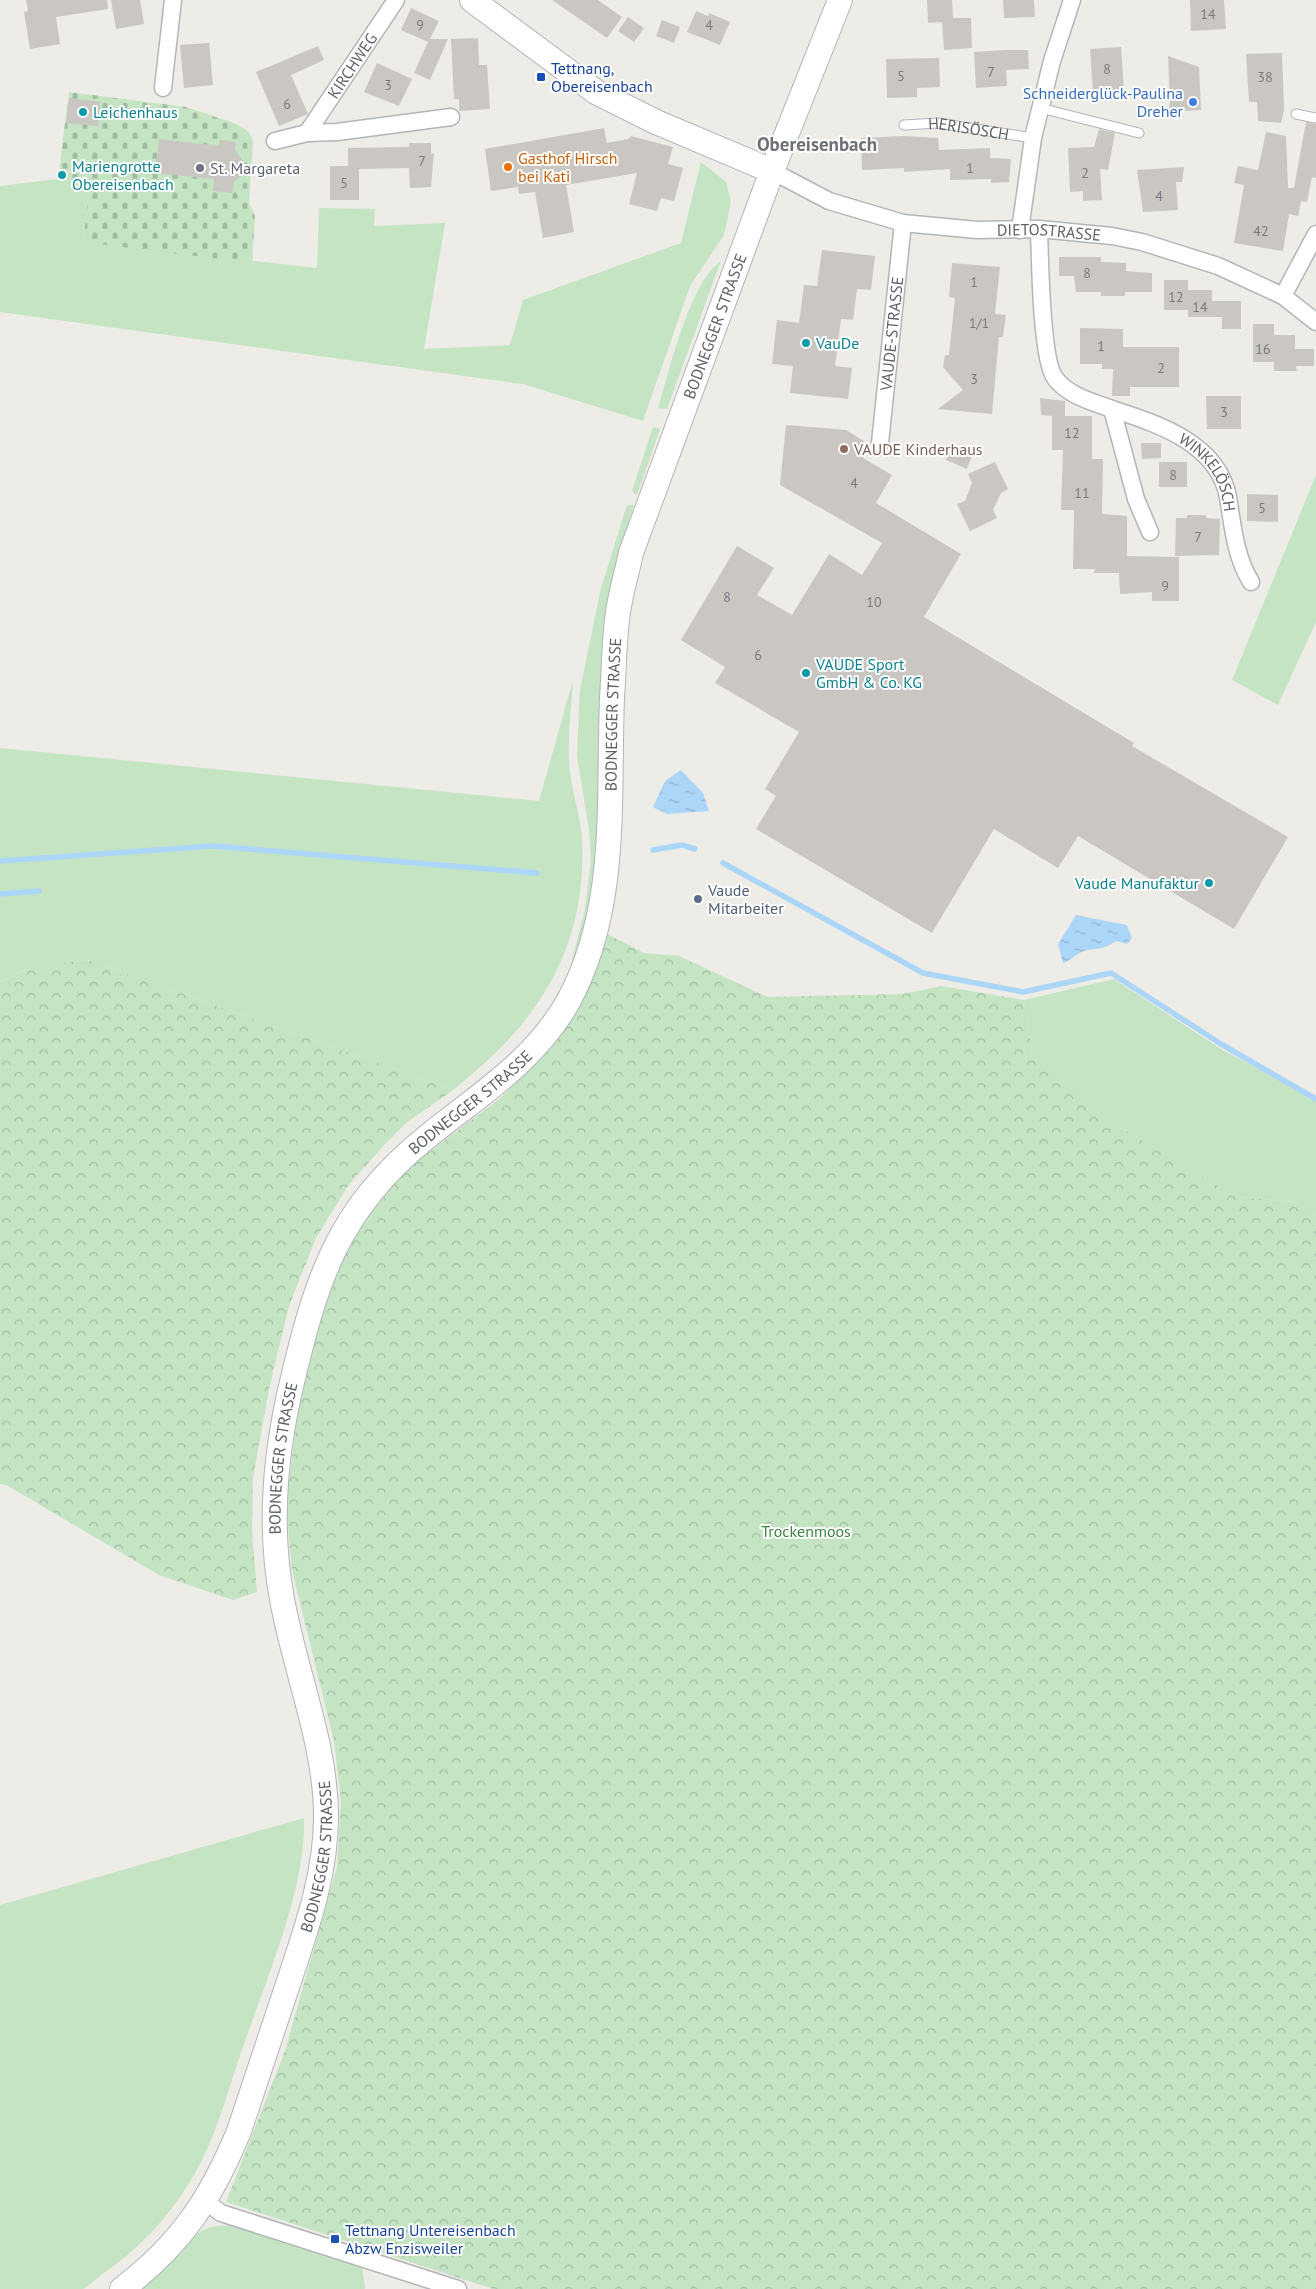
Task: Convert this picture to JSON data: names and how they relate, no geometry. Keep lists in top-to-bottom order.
{
  "streets": {
    "main road": ["BODNEGGER STRASSE"],
    "street": [
      "KIRCHWEG",
      "DIETOSTRASSE",
      "VAUDE-STRASSE",
      "WINKELÖSCH"
    ],
    "lane": ["HERISÖSCH"]
  },
  "crossings": [
    ["DIETOSTRASSE", "BODNEGGER STRASSE"],
    ["DIETOSTRASSE", "VAUDE-STRASSE"],
    ["DIETOSTRASSE", "WINKELÖSCH"]
  ],
  "districts": ["Obereisenbach"],
  "parks": ["Trockenmoos"],
  "places": {
    "transit": ["Tettnang, Obereisenbach", "Tettnang Untereisenbach Abzw Enzisweiler"],
    "other": [
      "Schneiderglück-Paulina Dreher",
      "Leichenhaus",
      "Gasthof Hirsch bei Kati",
      "St. Margareta",
      "Mariengrotte Obereisenbach",
      "VauDe",
      "VAUDE Kinderhaus",
      "VAUDE Sport GmbH & Co. KG",
      "Vaude Manufaktur",
      "Vaude Mitarbeiter"
    ]
  },
  "house_numbers": [
    "14",
    "9",
    "4",
    "8",
    "7",
    "5",
    "38",
    "3",
    "6",
    "7",
    "1",
    "2",
    "5",
    "4",
    "42",
    "8",
    "1",
    "12",
    "14",
    "1/1",
    "1",
    "16",
    "2",
    "3",
    "3",
    "12",
    "8",
    "4",
    "11",
    "5",
    "7",
    "9",
    "8",
    "10",
    "6"
  ]
}
